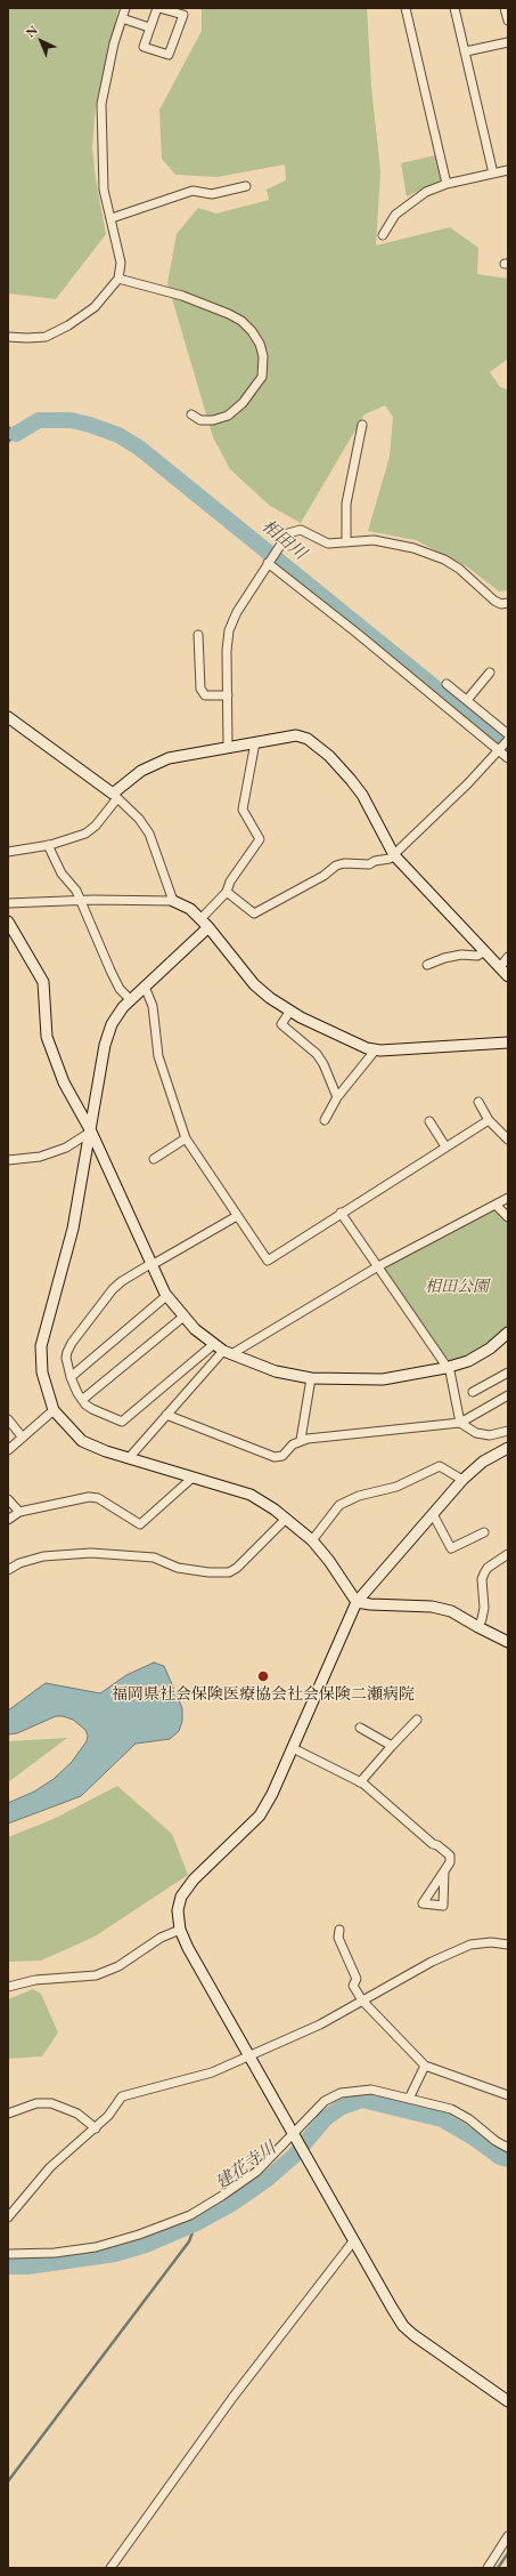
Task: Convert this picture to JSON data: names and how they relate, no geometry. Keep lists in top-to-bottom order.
{
  "water": ["相田川", "建花寺川"],
  "parks": ["相田公園"],
  "places": ["福岡県社会保険医療協会社会保険二瀬病院"],
  "north": "top left"
}
